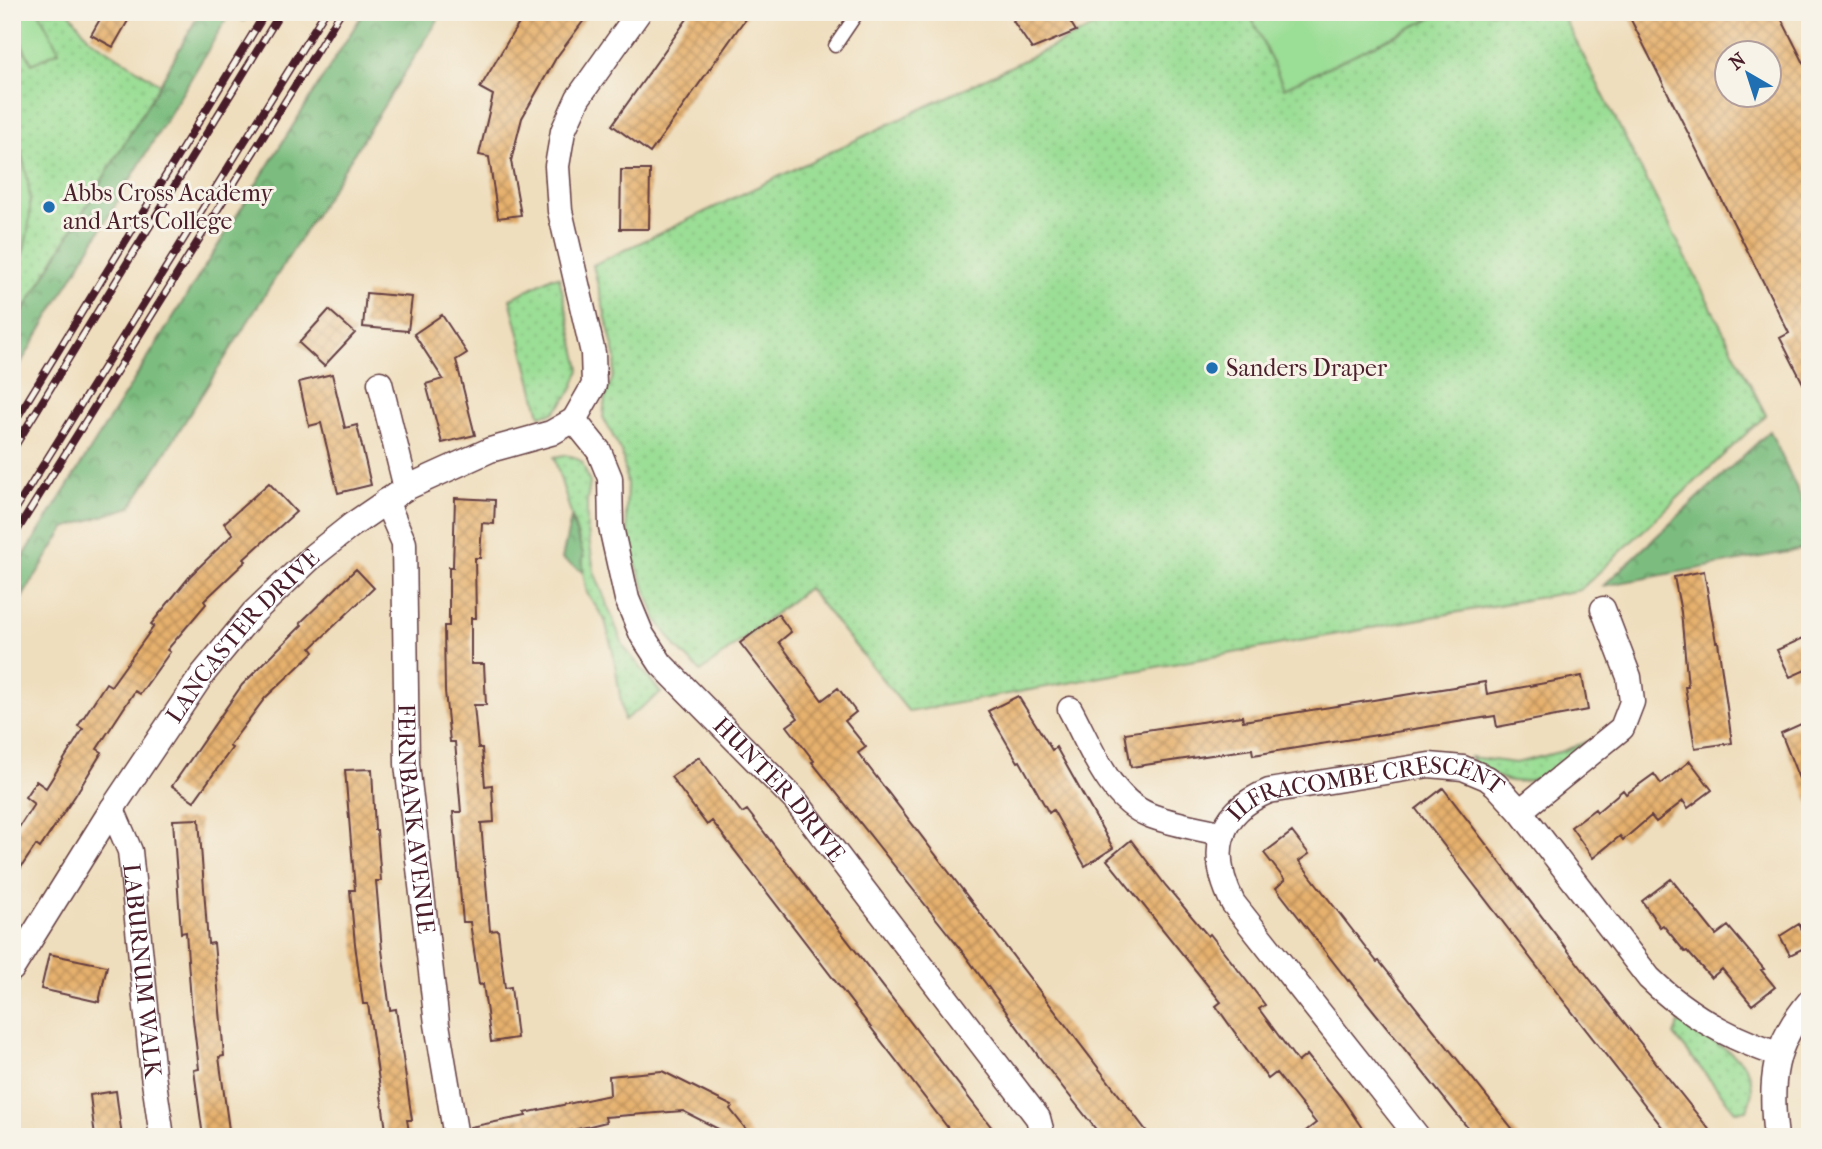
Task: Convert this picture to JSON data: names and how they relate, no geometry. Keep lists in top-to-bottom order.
{
  "streets": {
    "street": [
      "LANCASTER DRIVE",
      "HUNTER DRIVE",
      "ILFRACOMBE CRESCENT",
      "FERNBANK AVENUE",
      "LABURNUM WALK"
    ]
  },
  "crossings": [
    ["LANCASTER DRIVE", "HUNTER DRIVE"],
    ["LANCASTER DRIVE", "FERNBANK AVENUE"],
    ["LANCASTER DRIVE", "LABURNUM WALK"]
  ],
  "places": ["Abbs Cross Academy and Arts College", "Sanders Draper"],
  "north": "top left"
}
